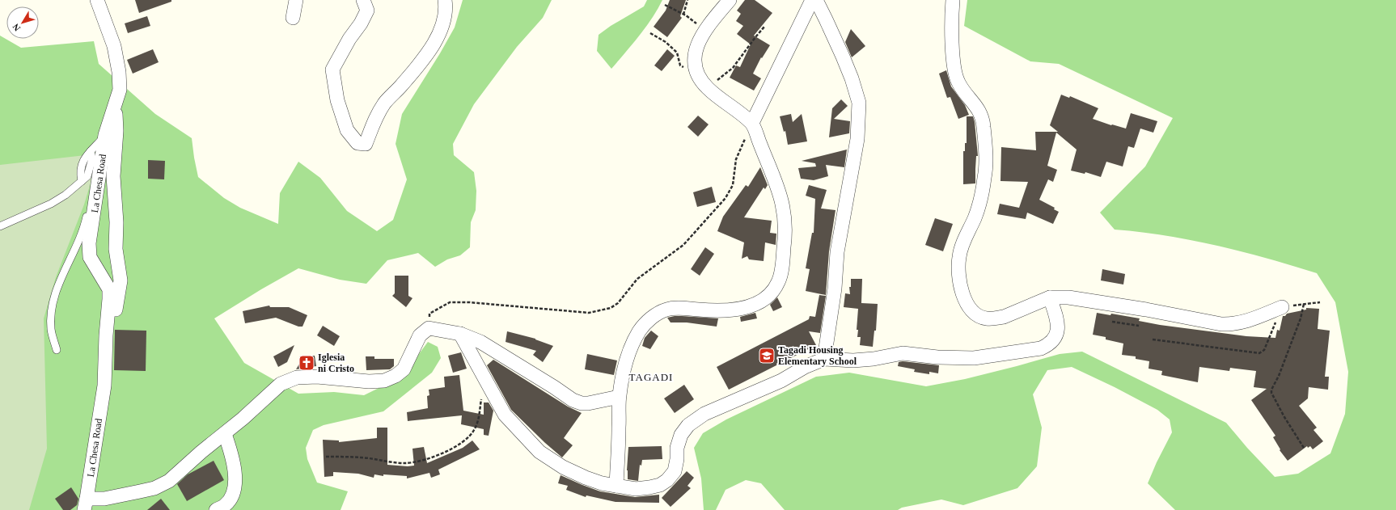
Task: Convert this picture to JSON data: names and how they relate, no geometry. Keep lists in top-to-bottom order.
{
  "streets": {
    "street": ["La Chesa Road"]
  },
  "districts": ["TAGADI"],
  "places": {
    "school or university": ["Tagadi Housing Elementary School"],
    "church": ["Iglesia ni Cristo"]
  },
  "north": "bottom left"
}
